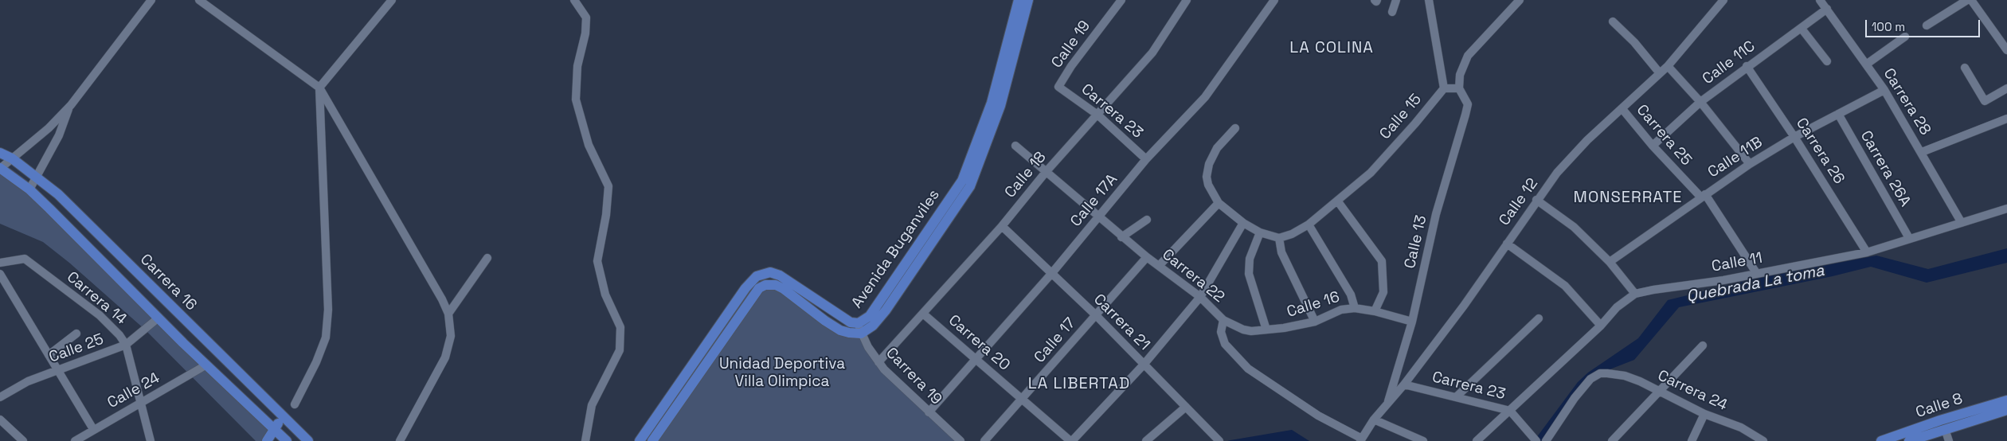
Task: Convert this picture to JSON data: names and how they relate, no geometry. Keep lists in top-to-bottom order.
{
  "streets": {
    "main road": ["Avenida Buganviles", "Carrera 16", "Calle 8"],
    "street": [
      "Calle 19",
      "Calle 11C",
      "Carrera 28",
      "Carrera 23",
      "Calle 15",
      "Carrera 25",
      "Carrera 26",
      "Calle 11B",
      "Carrera 26A",
      "Calle 18",
      "Calle 17A",
      "Calle 12",
      "Calle 13",
      "Calle 11",
      "Carrera 22",
      "Carrera 14",
      "Calle 16",
      "Carrera 21",
      "Calle 17",
      "Carrera 20",
      "Calle 25",
      "Carrera 19",
      "Calle 24",
      "Carrera 24"
    ]
  },
  "crossings": [
    ["Calle 19", "Carrera 23"],
    ["Calle 11C", "Carrera 28"],
    ["Calle 11C", "Carrera 25"],
    ["Calle 11C", "Carrera 26"],
    ["Carrera 28", "Calle 11B"],
    ["Carrera 28", "Calle 11"],
    ["Carrera 23", "Calle 18"],
    ["Carrera 23", "Calle 17A"],
    ["Carrera 23", "Calle 12"],
    ["Carrera 23", "Calle 11"],
    ["Carrera 25", "Calle 11B"],
    ["Carrera 25", "Calle 12"],
    ["Carrera 25", "Calle 11"],
    ["Carrera 26", "Calle 11B"],
    ["Carrera 26", "Calle 11"],
    ["Calle 11B", "Carrera 26A"],
    ["Carrera 26A", "Calle 11"],
    ["Calle 18", "Carrera 22"],
    ["Calle 18", "Carrera 21"],
    ["Calle 18", "Carrera 20"],
    ["Calle 18", "Carrera 19"],
    ["Calle 17A", "Carrera 22"],
    ["Calle 17A", "Carrera 21"],
    ["Calle 17A", "Carrera 20"],
    ["Calle 17A", "Carrera 19"],
    ["Calle 12", "Calle 13"],
    ["Calle 12", "Carrera 22"],
    ["Calle 13", "Calle 16"],
    ["Avenida Buganviles", "Carrera 19"],
    ["Carrera 22", "Calle 16"],
    ["Carrera 22", "Calle 17"],
    ["Carrera 14", "Calle 25"],
    ["Carrera 14", "Calle 24"],
    ["Carrera 21", "Calle 17"],
    ["Calle 17", "Carrera 20"]
  ],
  "districts": ["LA COLINA", "MONSERRATE", "LA LIBERTAD"],
  "water": ["Quebrada La toma"],
  "parks": ["Unidad Deportiva Villa Olimpica"],
  "scale_bar": "100 m"
}
